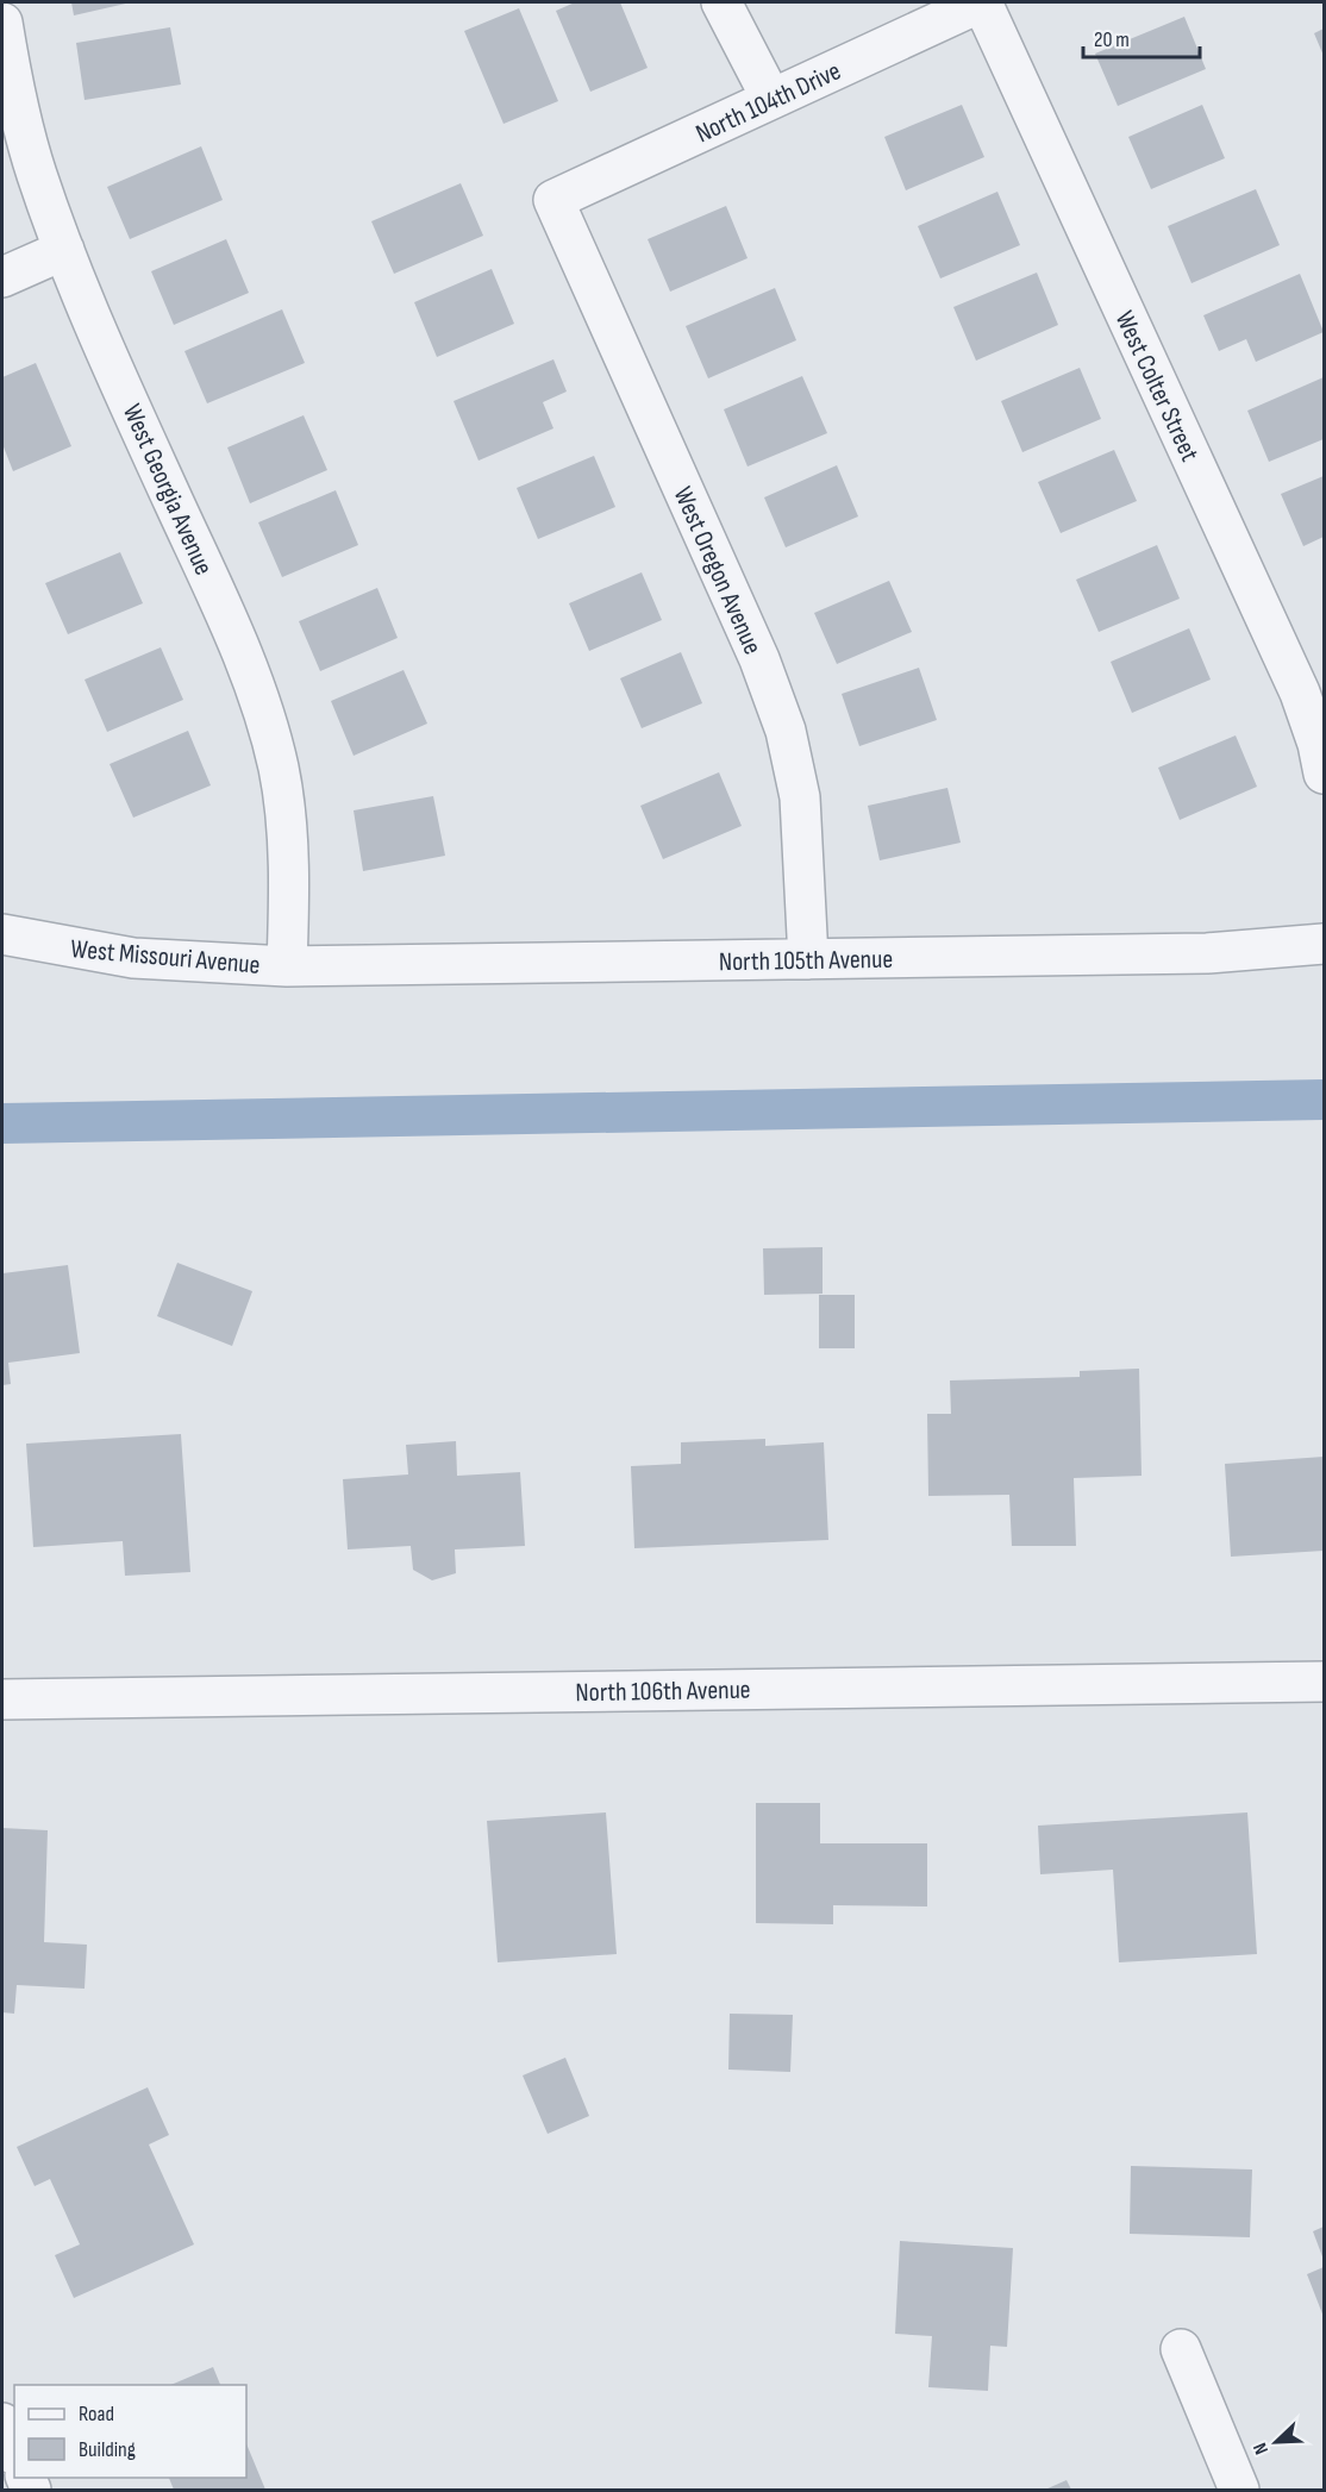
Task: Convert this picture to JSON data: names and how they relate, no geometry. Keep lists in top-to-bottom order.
{
  "streets": {
    "street": [
      "North 104th Drive",
      "West Colter Street",
      "West Georgia Avenue",
      "West Oregon Avenue",
      "West Missouri Avenue",
      "North 105th Avenue",
      "North 106th Avenue"
    ]
  },
  "crossings": [
    ["North 104th Drive", "West Colter Street"],
    ["North 104th Drive", "West Oregon Avenue"],
    ["West Georgia Avenue", "West Missouri Avenue"],
    ["West Georgia Avenue", "North 105th Avenue"],
    ["West Oregon Avenue", "North 105th Avenue"],
    ["West Missouri Avenue", "North 105th Avenue"]
  ],
  "legend": ["Road", "Building"],
  "scale_bar": "20 m",
  "north": "bottom left"
}
